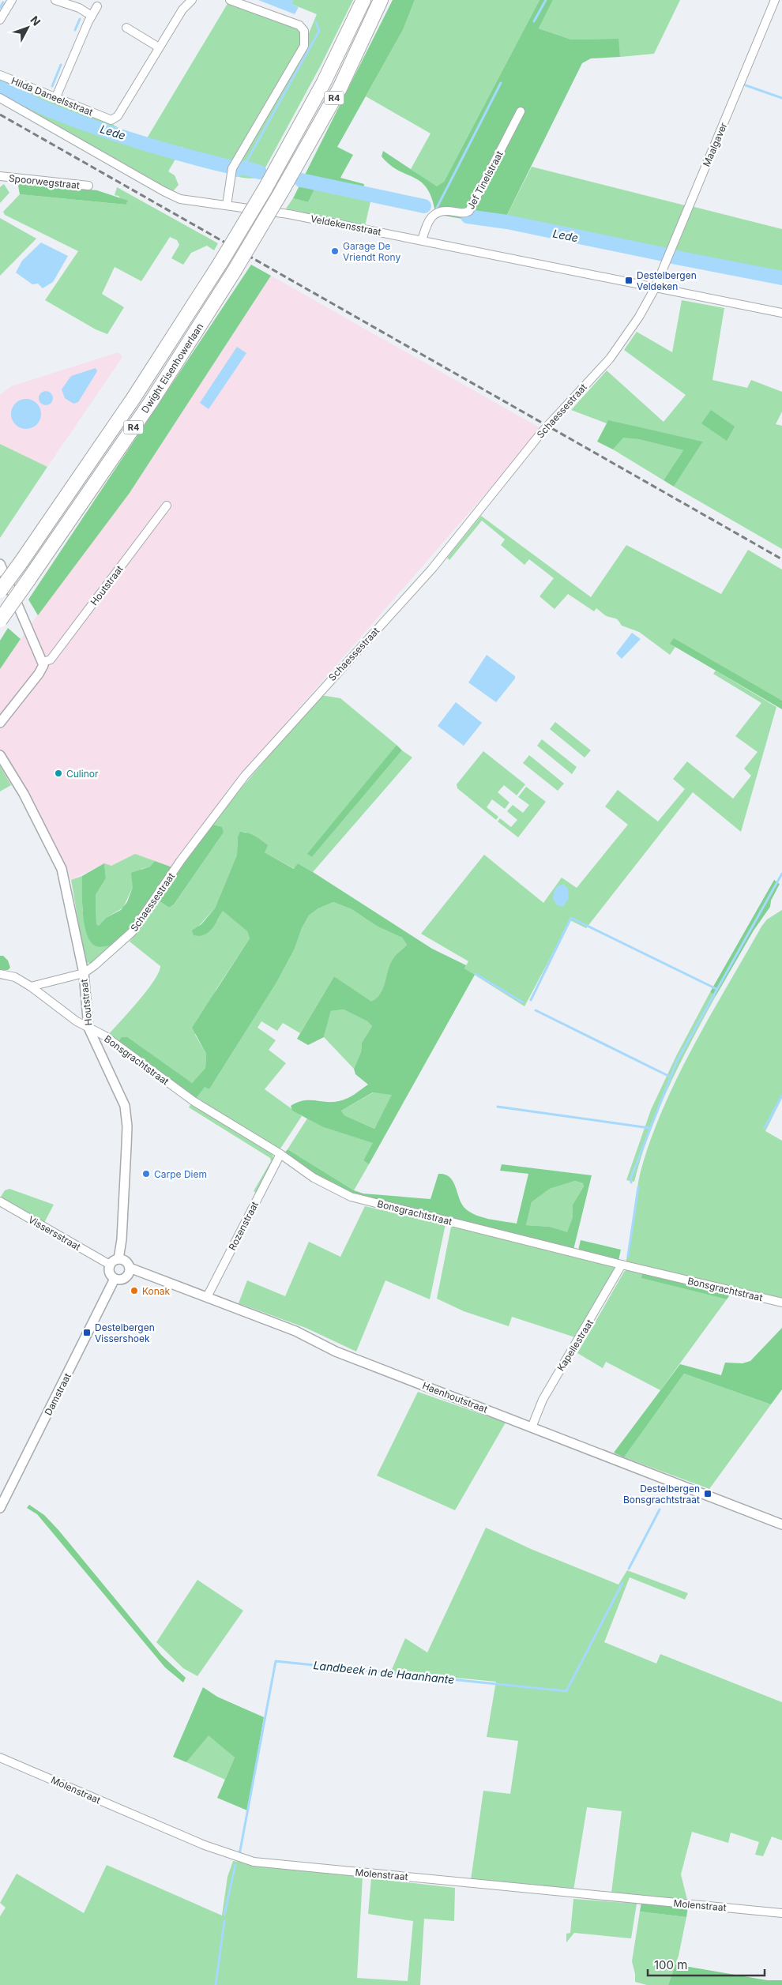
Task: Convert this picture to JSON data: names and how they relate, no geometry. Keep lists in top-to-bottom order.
{
  "streets": {
    "highway": ["R4", "Dwight Eisenhowerlaan"],
    "street": [
      "Hilda Daneelsstraat",
      "Maalgaver",
      "Jef Tinelstraat",
      "Spoorwegstraat",
      "Veldekensstraat",
      "Schaessestraat",
      "Houtstraat",
      "Bonsgrachtstraat",
      "Rozenstraat",
      "Vissersstraat",
      "Kapellestraat",
      "Damstraat",
      "Haenhoutstraat",
      "Molenstraat"
    ]
  },
  "crossings": [
    ["Maalgaver", "Veldekensstraat"],
    ["Maalgaver", "Schaessestraat"],
    ["Jef Tinelstraat", "Veldekensstraat"],
    ["Veldekensstraat", "Schaessestraat"],
    ["Schaessestraat", "Houtstraat"],
    ["Houtstraat", "Bonsgrachtstraat"],
    ["Houtstraat", "Vissersstraat"],
    ["Houtstraat", "Damstraat"],
    ["Houtstraat", "Haenhoutstraat"],
    ["Bonsgrachtstraat", "Rozenstraat"],
    ["Bonsgrachtstraat", "Kapellestraat"],
    ["Rozenstraat", "Haenhoutstraat"],
    ["Vissersstraat", "Damstraat"],
    ["Vissersstraat", "Haenhoutstraat"],
    ["Kapellestraat", "Haenhoutstraat"],
    ["Damstraat", "Haenhoutstraat"]
  ],
  "water": ["Lede", "Landbeek in de Haanhante"],
  "places": {
    "other": [
      "Garage De Vriendt Rony",
      "Culinor",
      "Carpe Diem",
      "Konak"
    ],
    "transit": ["Destelbergen Veldeken", "Destelbergen Vissershoek", "Destelbergen Bonsgrachtstraat"]
  },
  "scale_bar": "100 m",
  "north": "top right"
}
